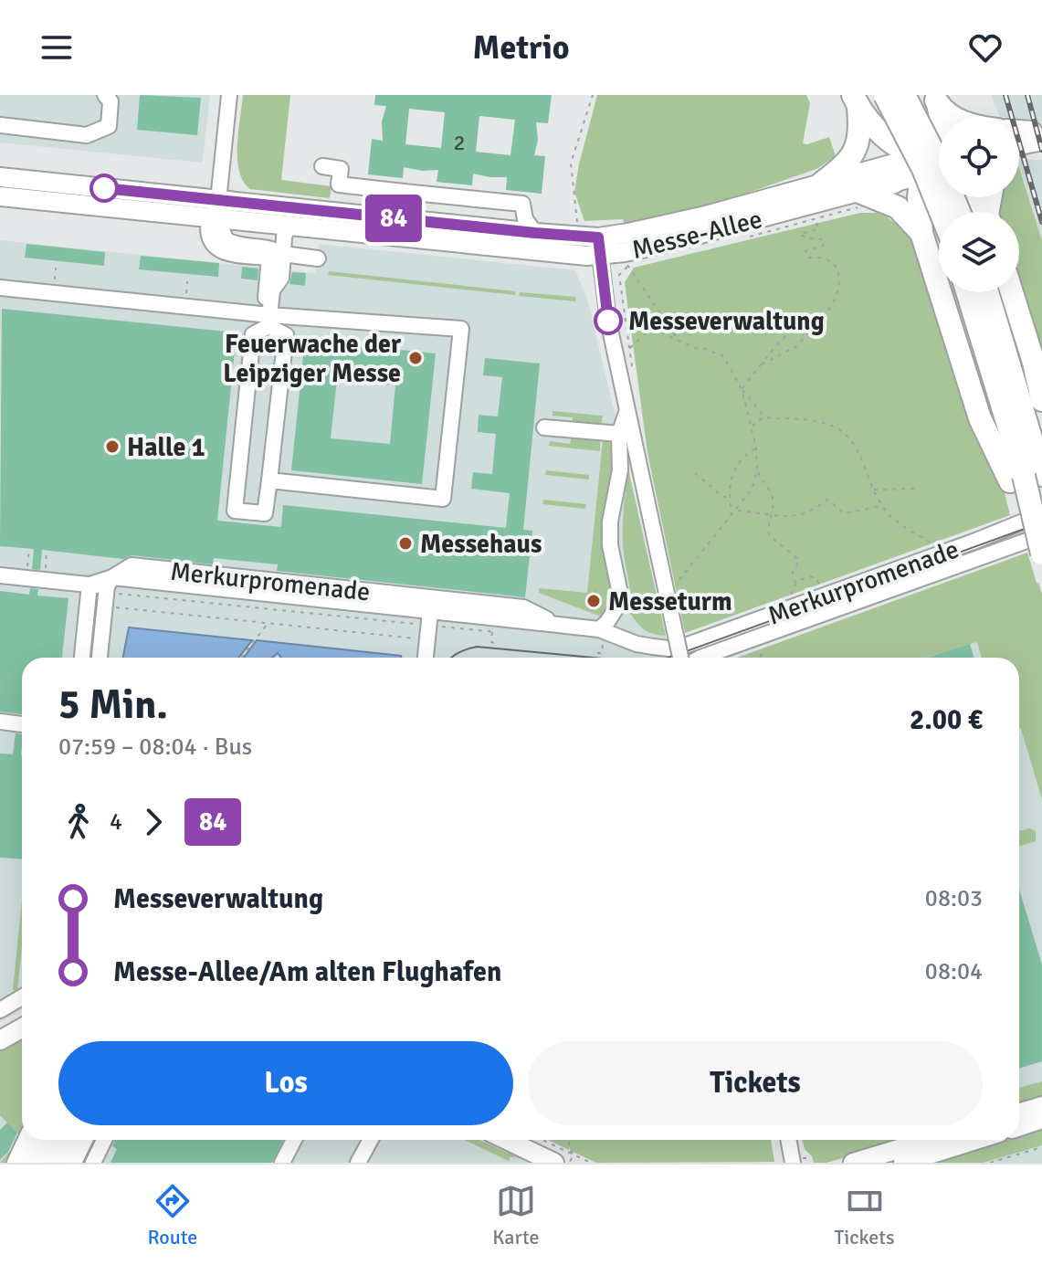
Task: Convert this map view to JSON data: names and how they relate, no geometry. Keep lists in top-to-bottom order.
{
  "streets": {
    "main road": ["Messe-Allee"],
    "street": ["Merkurpromenade"]
  },
  "places": [
    "Messeverwaltung",
    "Feuerwache der Leipziger Messe",
    "Halle 1",
    "Messehaus",
    "Messeturm"
  ],
  "lines": ["bus line 84"],
  "house_numbers": ["2"],
  "page": {
    "header": "Metrio",
    "on_map": "84",
    "heading": ["5 Min.", "07:59 – 08:04 · Bus", "2.00 €"],
    "legs": ["4", "84"],
    "list": [
      {
        "name": "Messeverwaltung",
        "value": "08:03"
      },
      {
        "name": "Messe-Allee/Am alten Flughafen",
        "value": "08:04"
      }
    ],
    "buttons": ["Los", "Tickets"],
    "tabs": ["Route", "Karte", "Tickets"]
  }
}
